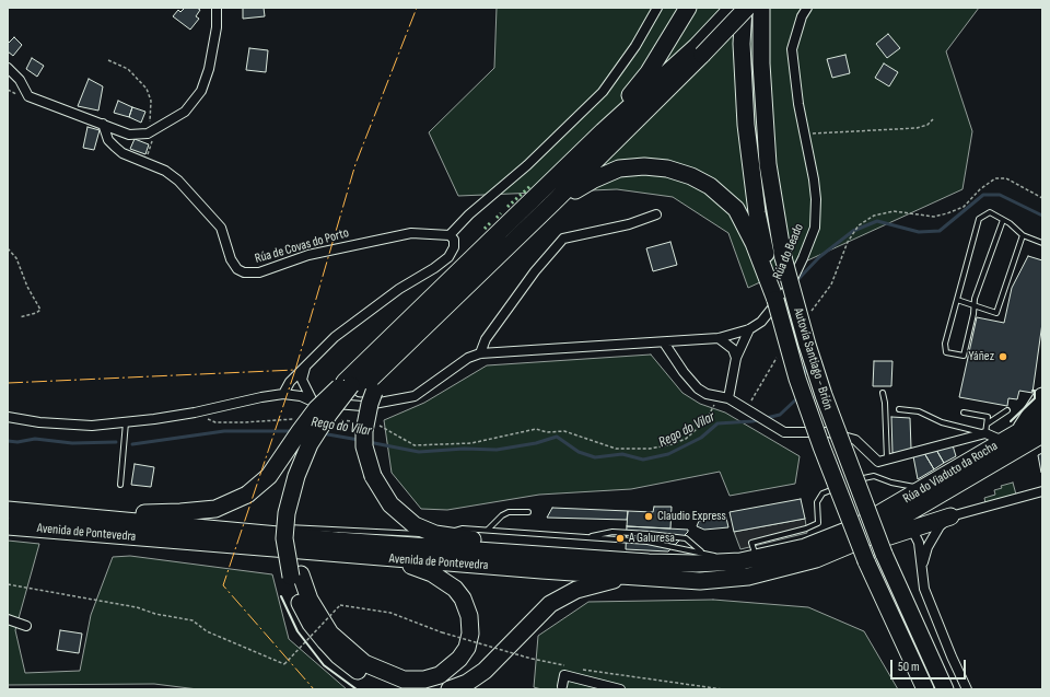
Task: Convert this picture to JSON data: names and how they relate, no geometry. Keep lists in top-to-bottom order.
{
  "streets": {
    "highway": ["Autovía Santiago - Brión", "Rúa do Viaduto da Rocha", "Avenida de Pontevedra"],
    "street": ["Rúa de Covas do Porto", "Rúa do Beado"]
  },
  "crossings": [
    ["Rúa do Viaduto da Rocha", "Avenida de Pontevedra"]
  ],
  "water": ["Rego do Vilar"],
  "places": ["Yáñez", "Claudio Express", "A Galuresa"],
  "scale_bar": "50 m"
}
